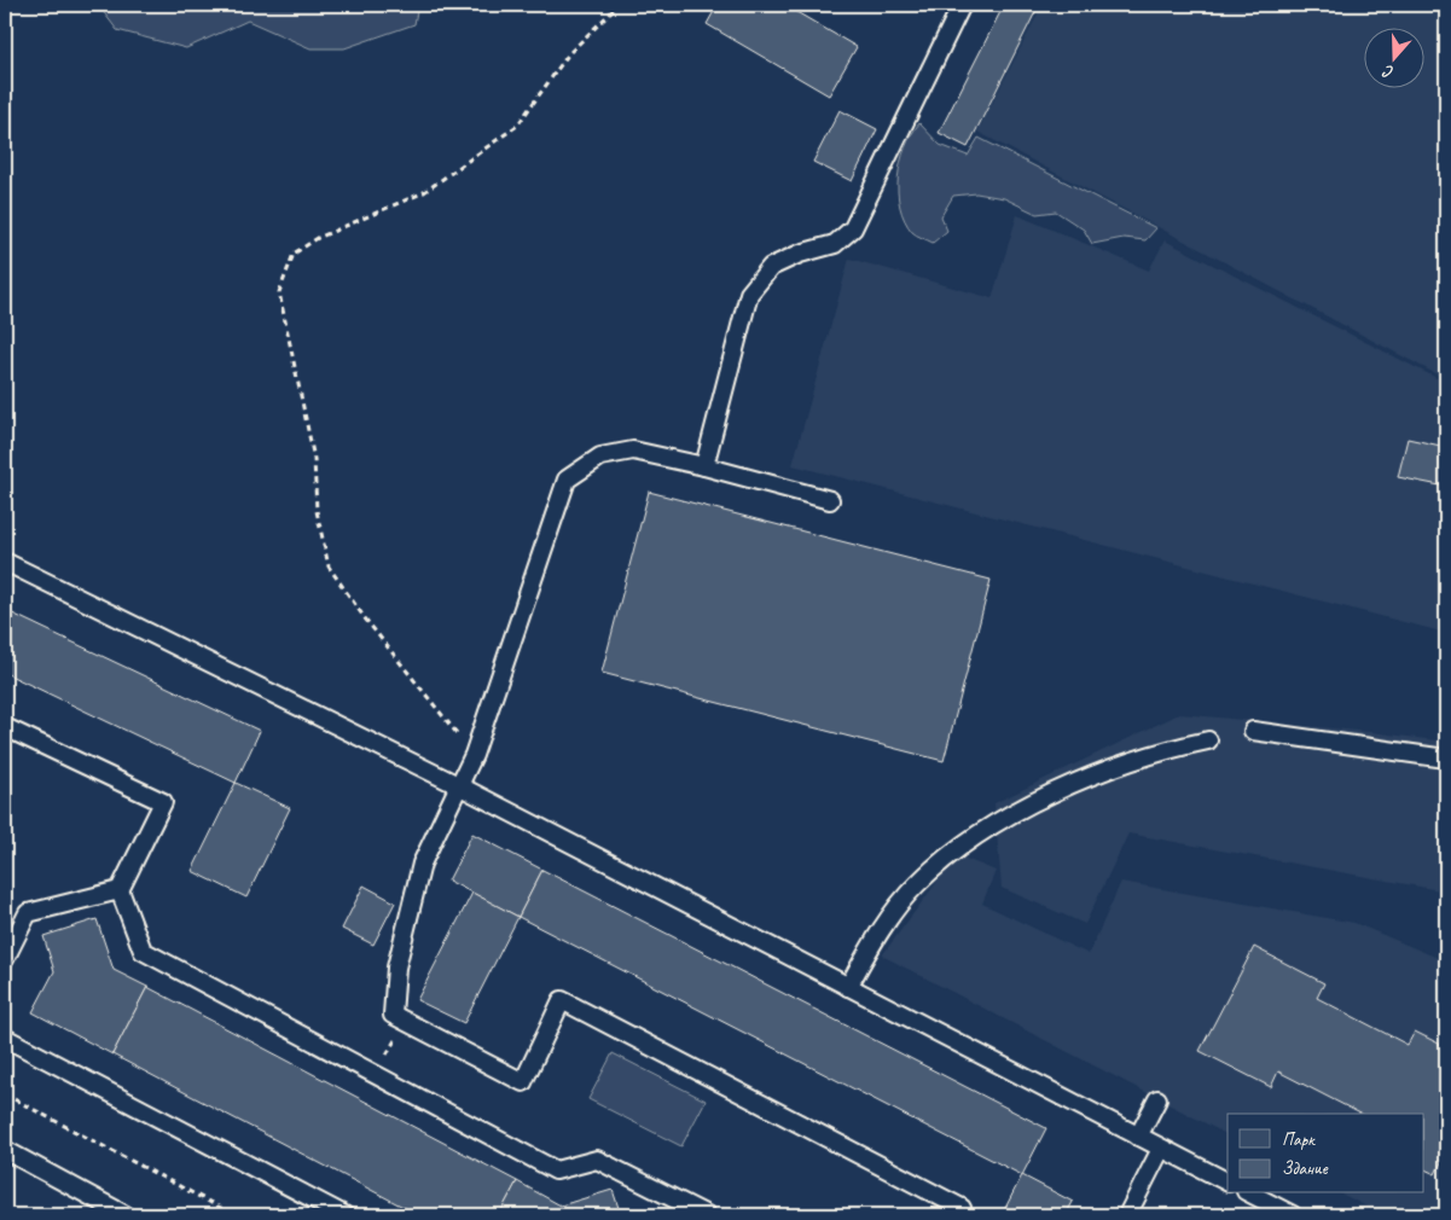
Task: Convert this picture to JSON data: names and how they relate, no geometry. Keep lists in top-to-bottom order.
{
  "legend": ["Парк", "Здание"],
  "north": "bottom"
}
